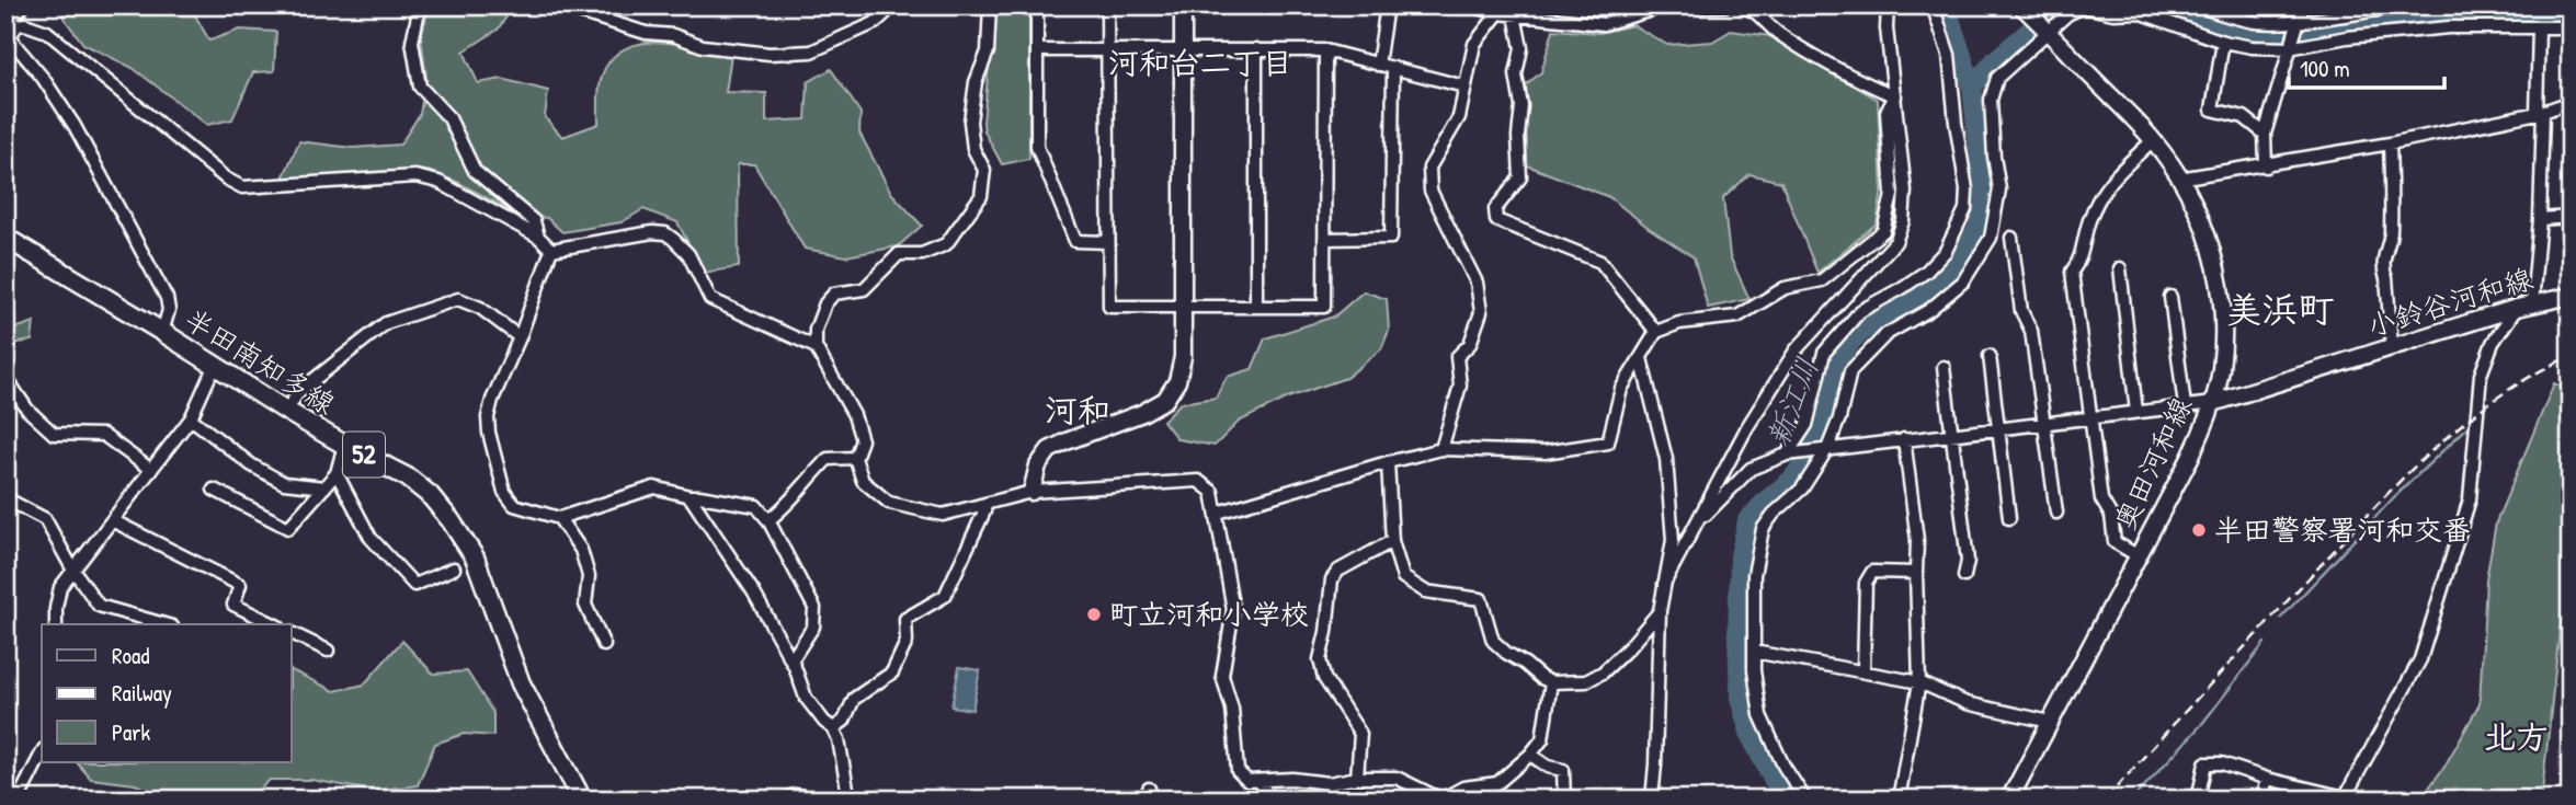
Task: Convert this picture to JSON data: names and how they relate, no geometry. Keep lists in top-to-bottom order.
{
  "streets": {
    "main road": [
      "小鈴谷河和線",
      "半田南知多線",
      "52",
      "奥田河和線"
    ]
  },
  "crossings": [
    ["小鈴谷河和線", "奥田河和線"]
  ],
  "districts": [
    "河和台二丁目",
    "美浜町",
    "河和",
    "北方"
  ],
  "water": ["新江川"],
  "places": ["半田警察署河和交番", "町立河和小学校"],
  "legend": ["Road", "Railway", "Park"],
  "scale_bar": "100 m"
}
